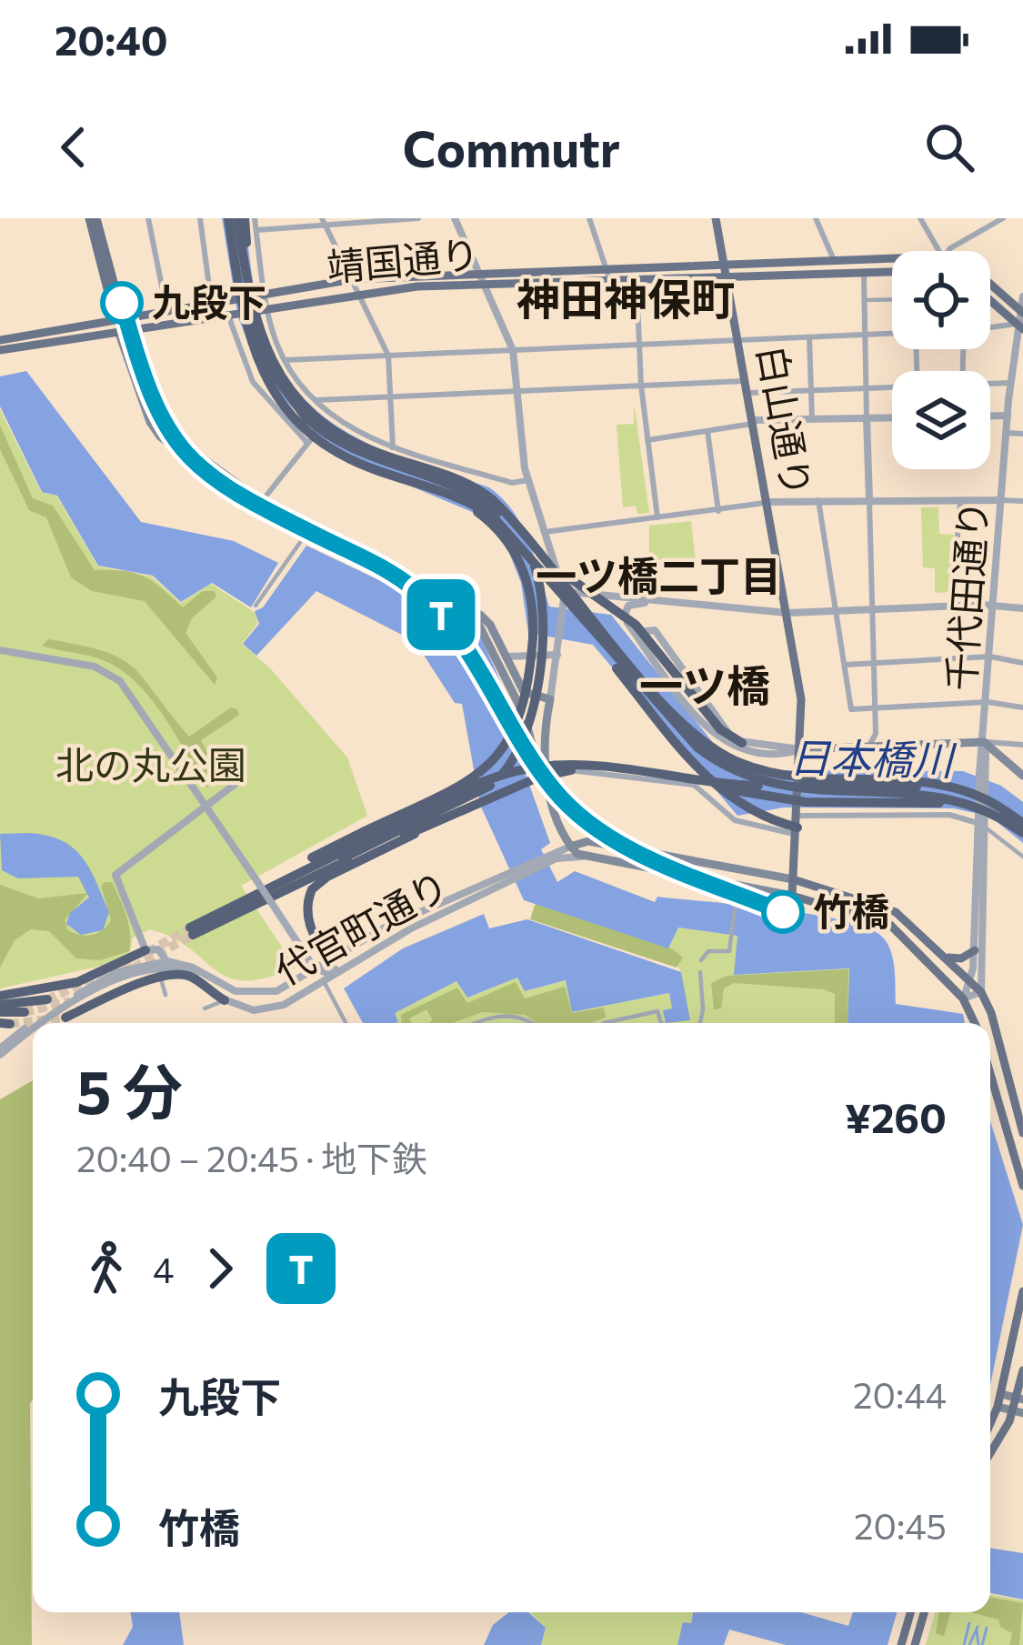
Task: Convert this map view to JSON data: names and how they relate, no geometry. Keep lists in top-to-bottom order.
{
  "streets": {
    "main road": ["靖国通り", "白山通り"],
    "street": ["千代田通り", "代官町通り"]
  },
  "crossings": [
    ["靖国通り", "白山通り"]
  ],
  "districts": ["神田神保町", "一ツ橋二丁目", "一ツ橋"],
  "water": ["日本橋川"],
  "parks": ["北の丸公園"],
  "places": ["九段下", "竹橋"],
  "lines": ["metro line T"],
  "page": {
    "status": "20:40",
    "header": "Commutr",
    "on_map": "T",
    "heading": ["5 分", "20:40 – 20:45 · 地下鉄", "¥260"],
    "legs": ["4", "T"],
    "list": [
      {
        "name": "九段下",
        "value": "20:44"
      },
      {
        "name": "竹橋",
        "value": "20:45"
      }
    ]
  }
}
